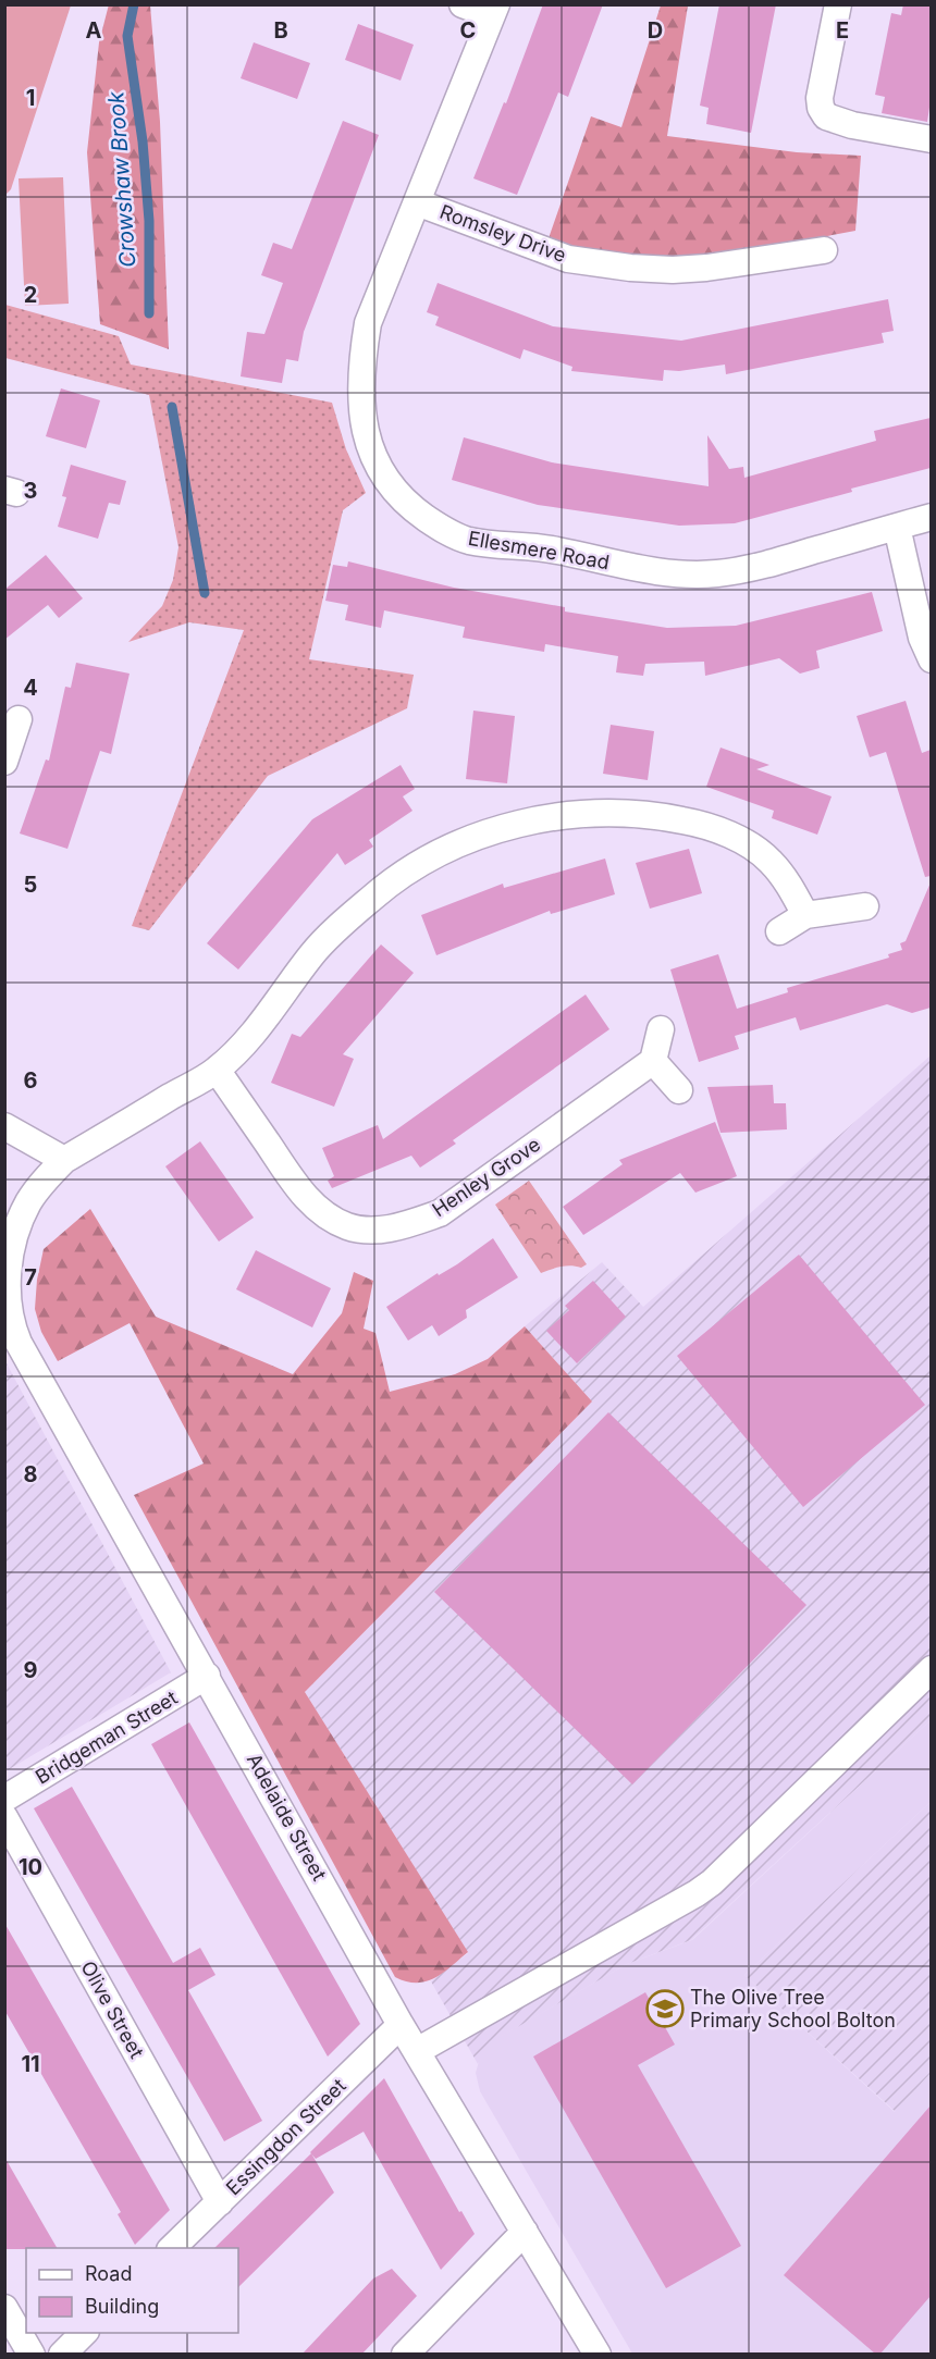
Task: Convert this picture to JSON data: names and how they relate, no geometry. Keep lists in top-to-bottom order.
{
  "streets": {
    "street": [
      "Romsley Drive",
      "Ellesmere Road",
      "Henley Grove",
      "Bridgeman Street",
      "Adelaide Street",
      "Olive Street",
      "Essingdon Street"
    ]
  },
  "crossings": [
    ["Romsley Drive", "Ellesmere Road"],
    ["Bridgeman Street", "Adelaide Street"],
    ["Adelaide Street", "Essingdon Street"],
    ["Olive Street", "Essingdon Street"]
  ],
  "water": ["Crowshaw Brook"],
  "places": {
    "school or university": ["The Olive Tree Primary School Bolton"]
  },
  "legend": ["Road", "Building"],
  "grid": {
    "columns": [
      "A",
      "B",
      "C",
      "D",
      "E"
    ],
    "rows": [
      "1",
      "2",
      "3",
      "4",
      "5",
      "6",
      "7",
      "8",
      "9",
      "10",
      "11"
    ]
  }
}
